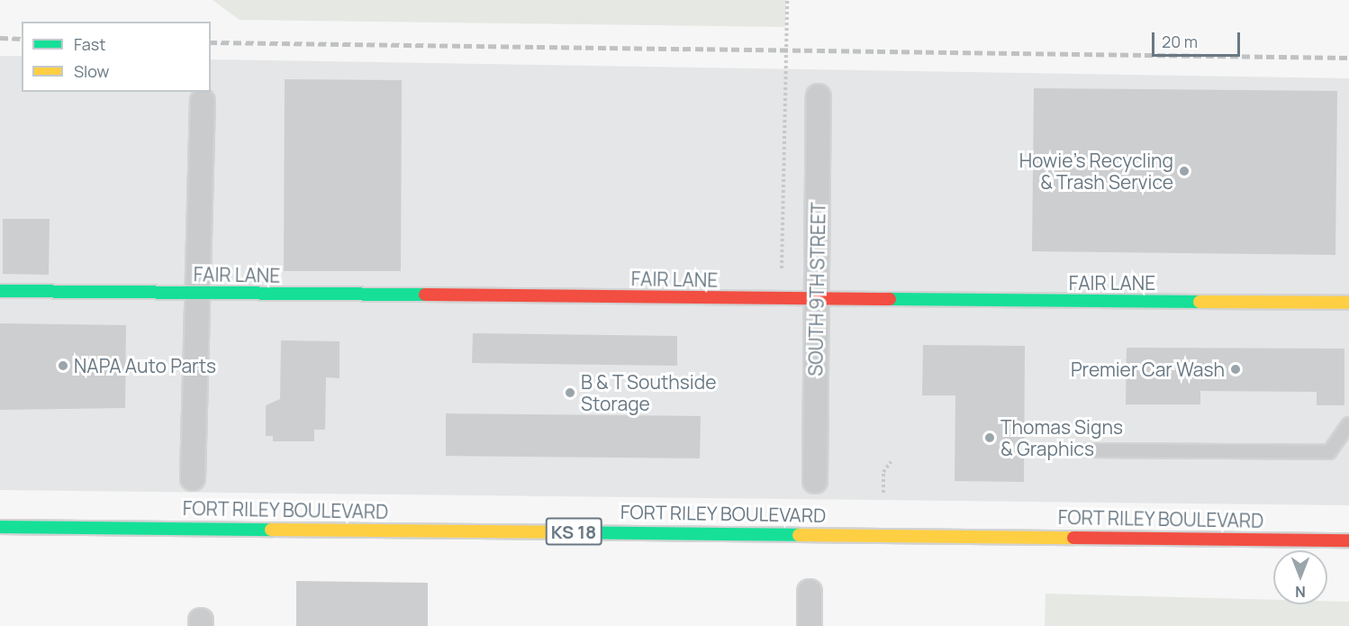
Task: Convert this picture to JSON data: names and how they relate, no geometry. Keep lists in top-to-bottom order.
{
  "streets": {
    "main road": ["FAIR LANE", "FORT RILEY BOULEVARD", "KS 18"],
    "street": ["SOUTH 9TH STREET"]
  },
  "crossings": [
    ["FAIR LANE", "SOUTH 9TH STREET"]
  ],
  "places": [
    "Howie's Recycling & Trash Service",
    "NAPA Auto Parts",
    "Premier Car Wash",
    "B & T Southside Storage",
    "Thomas Signs & Graphics"
  ],
  "legend": ["Fast", "Slow"],
  "scale_bar": "20 m",
  "north": "bottom"
}
